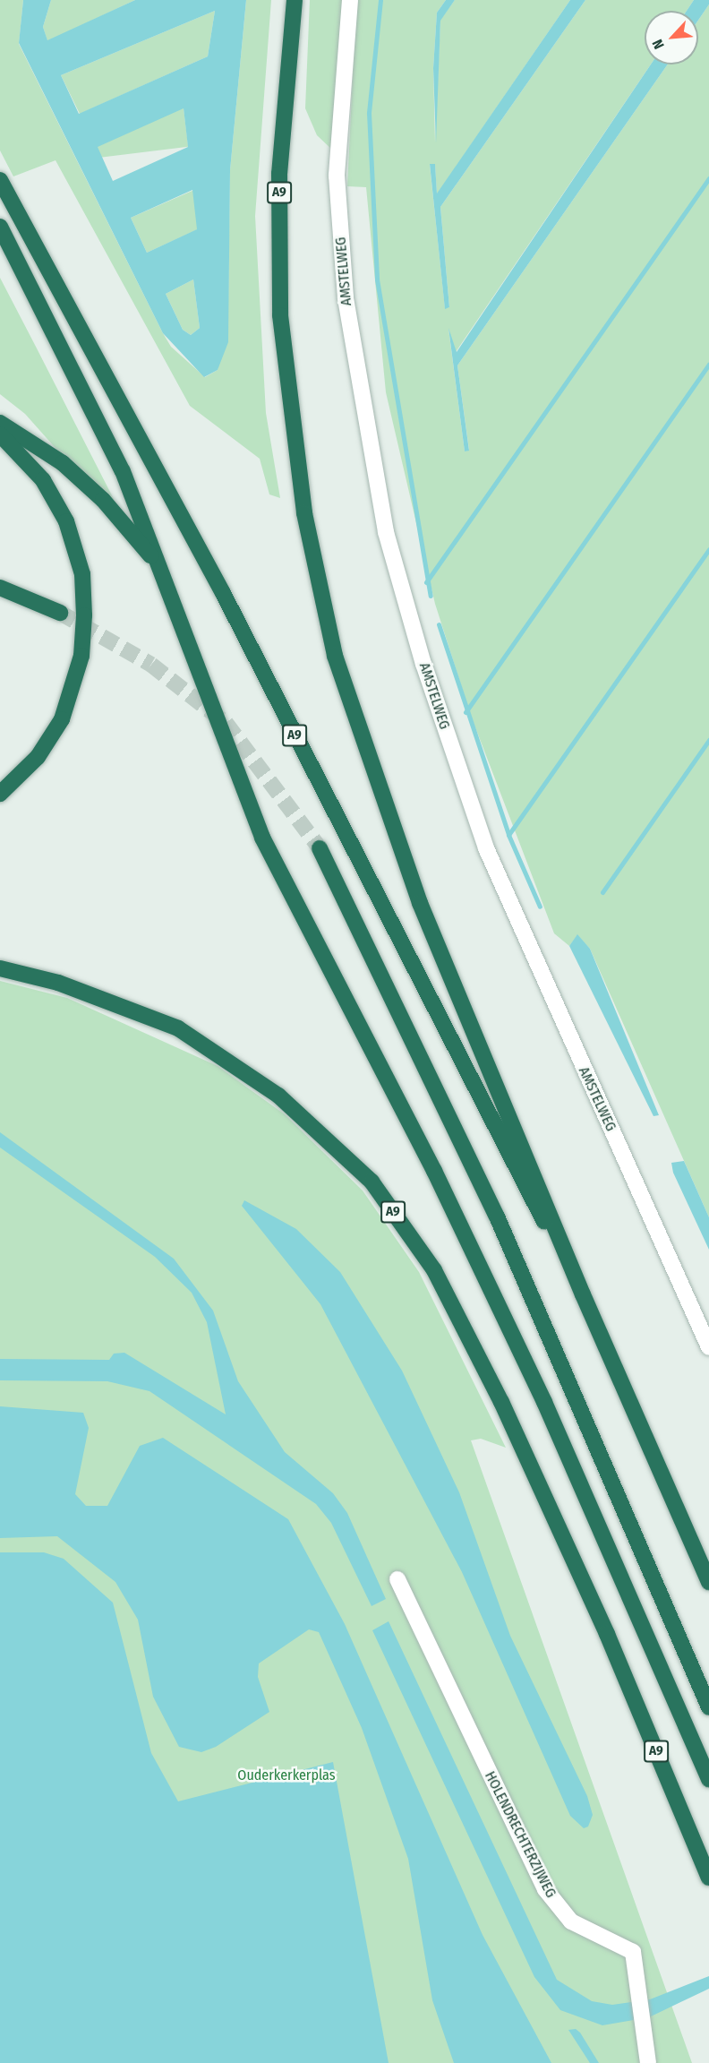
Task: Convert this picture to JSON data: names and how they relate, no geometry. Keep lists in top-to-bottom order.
{
  "streets": {
    "highway": ["A9"],
    "street": ["AMSTELWEG", "HOLENDRECHTERZIJWEG"]
  },
  "parks": ["Ouderkerkerplas"],
  "north": "bottom left"
}
